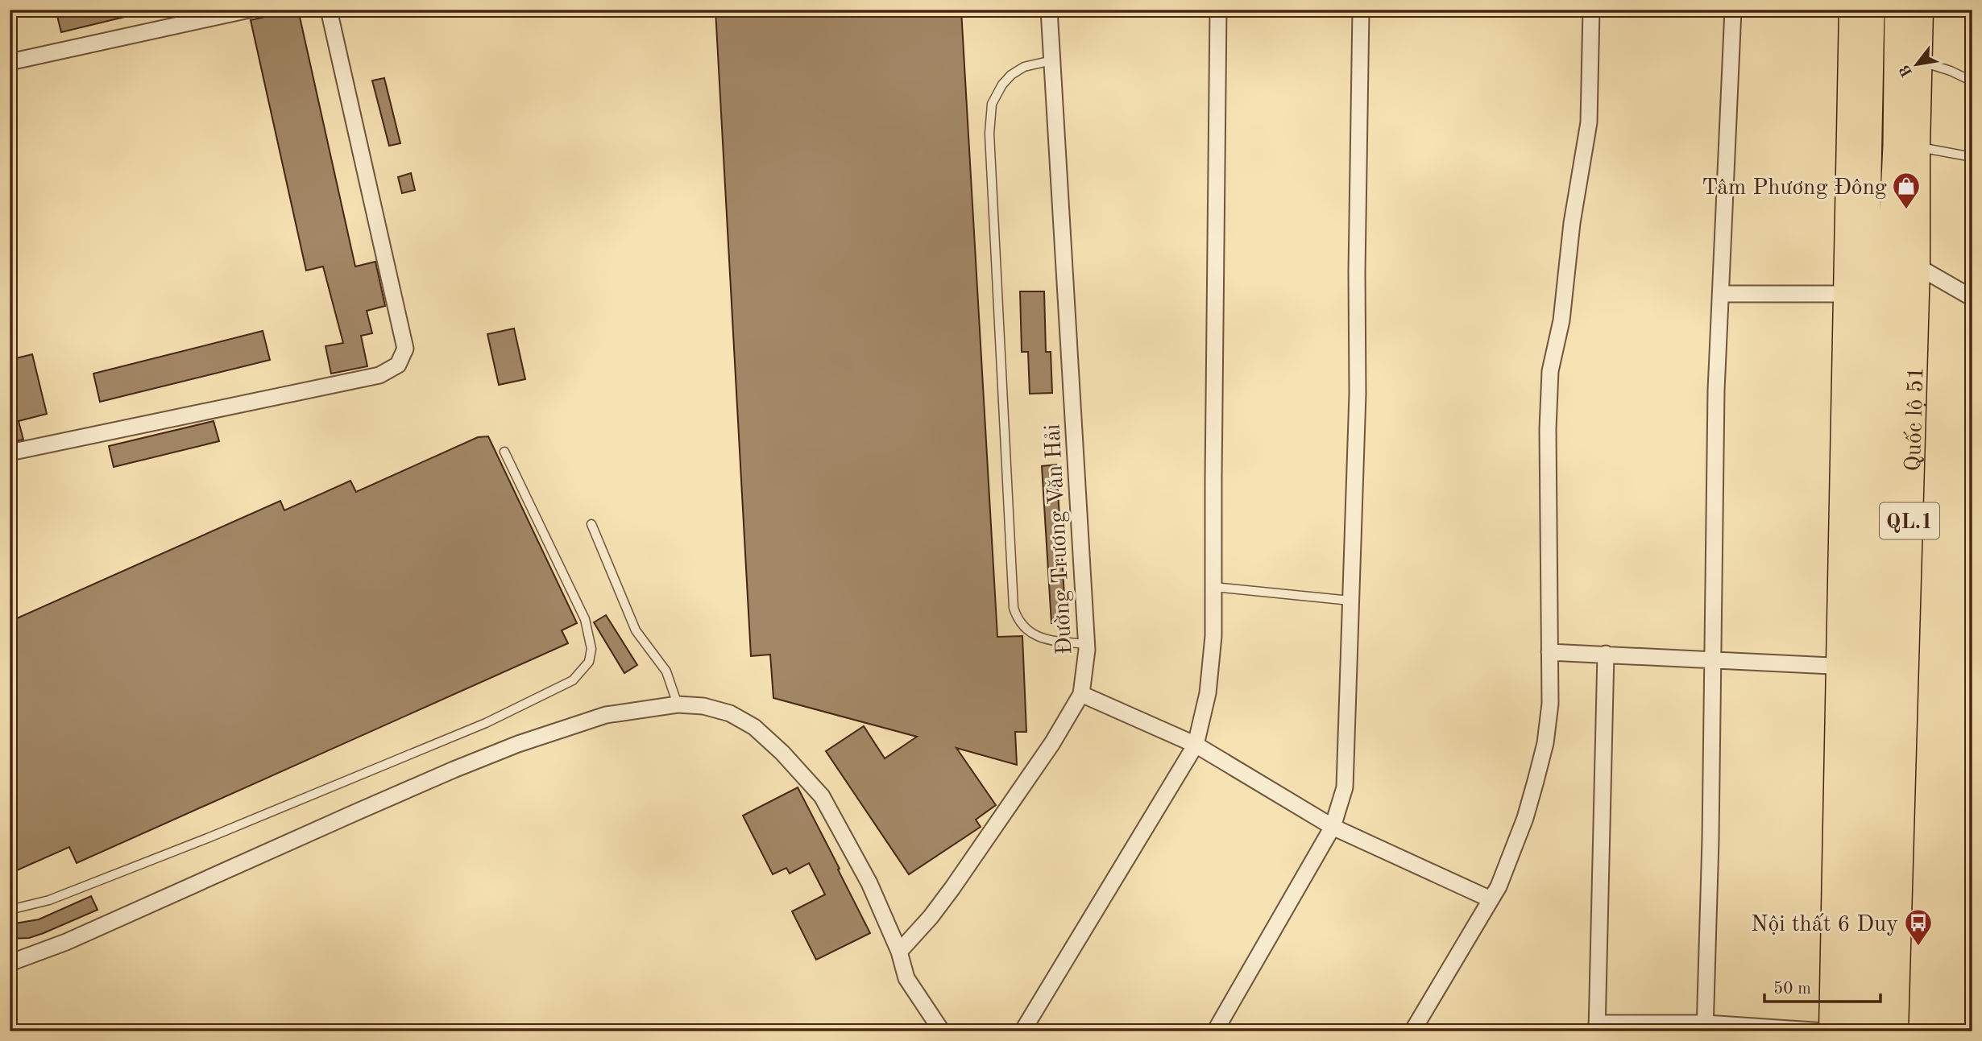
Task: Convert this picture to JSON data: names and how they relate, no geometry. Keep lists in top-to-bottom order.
{
  "streets": {
    "highway": ["Quốc lộ 51", "QL.1"],
    "street": ["Đường Trương Văn Hải"]
  },
  "places": {
    "shop": ["Tâm Phương Đông"],
    "bus stop": ["Nội thất 6 Duy"]
  },
  "scale_bar": "50 m",
  "north": "bottom left"
}
